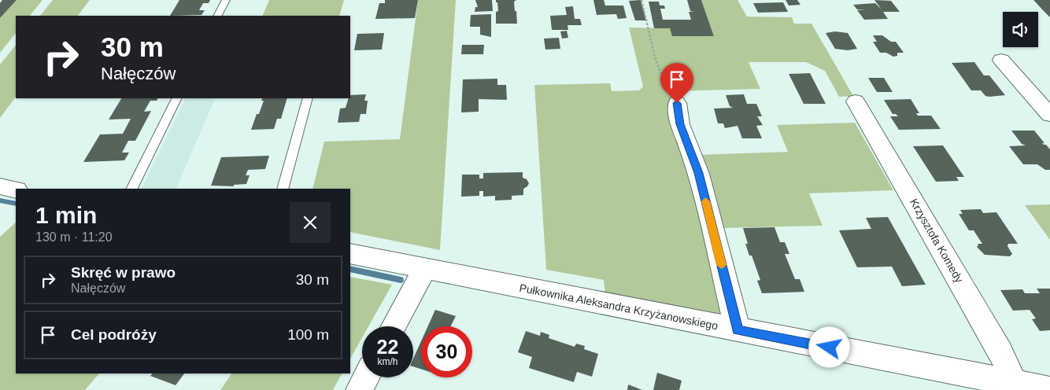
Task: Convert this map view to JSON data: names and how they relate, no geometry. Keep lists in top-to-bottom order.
{
  "streets": {
    "street": ["Krzysztofa Komedy", "Pułkownika Aleksandra Krzyżanowskiego"]
  },
  "crossings": [
    ["Krzysztofa Komedy", "Pułkownika Aleksandra Krzyżanowskiego"]
  ],
  "page": {
    "turn": ["30 m", "Nałęczów"],
    "heading": ["1 min", "130 m · 11:20"],
    "list": [
      {
        "name": "Skręć w prawo",
        "note": "Nałęczów",
        "value": "30 m"
      },
      {
        "name": "Cel podróży",
        "value": "100 m"
      }
    ],
    "speed": "22 km/h",
    "limit": "30"
  }
}
